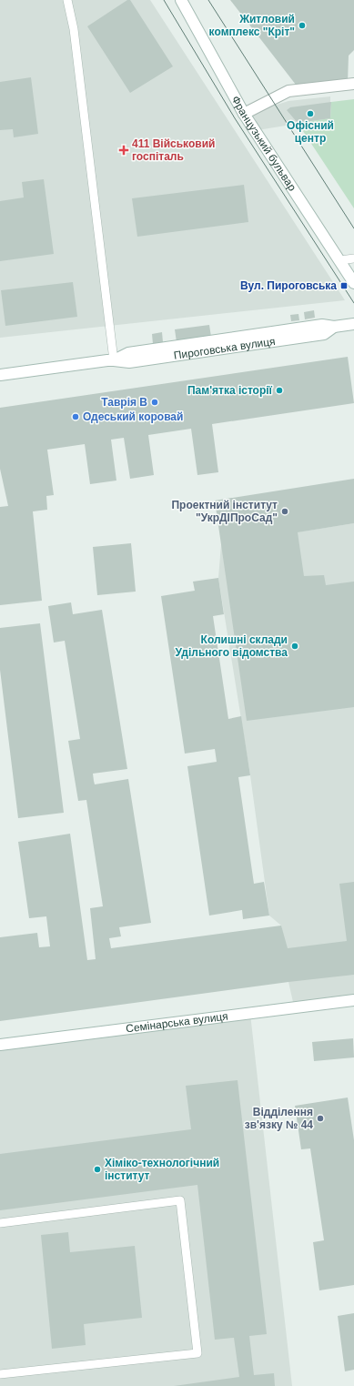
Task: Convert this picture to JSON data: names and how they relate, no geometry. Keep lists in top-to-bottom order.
{
  "streets": {
    "street": ["Французький бульвар", "Пироговська вулиця", "Семінарська вулиця"]
  },
  "places": {
    "other": [
      "Житловий комплекс \"Кріт\"",
      "Офісний центр",
      "Пам'ятка історії",
      "Таврія В",
      "Одеський коровай",
      "Проектний інститут \"УкрДІПроСад\"",
      "Колишні склади Удільного відомства",
      "Відділення зв'язку № 44",
      "Хіміко-технологічний інститут"
    ],
    "health": ["411 Військовий госпіталь"],
    "transit": ["Вул. Пироговська"]
  }
}
